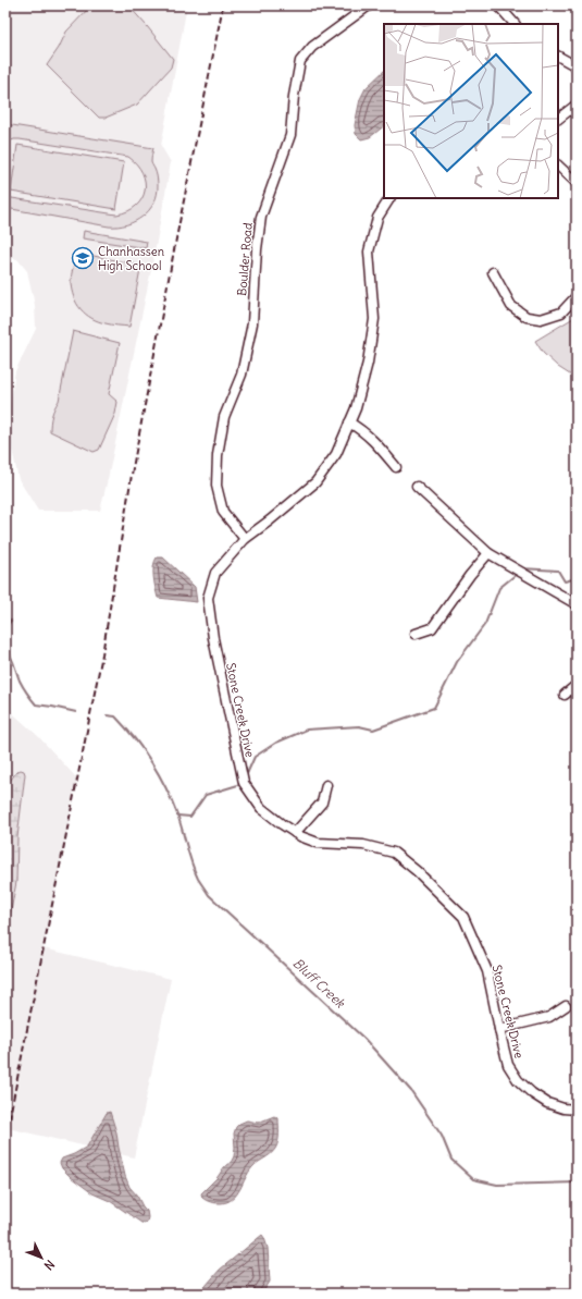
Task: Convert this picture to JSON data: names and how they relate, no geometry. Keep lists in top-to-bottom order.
{
  "streets": {
    "street": ["Boulder Road", "Stone Creek Drive"]
  },
  "crossings": [
    ["Boulder Road", "Stone Creek Drive"]
  ],
  "water": ["Bluff Creek"],
  "places": {
    "school or university": ["Chanhassen High School"]
  },
  "north": "bottom right"
}
